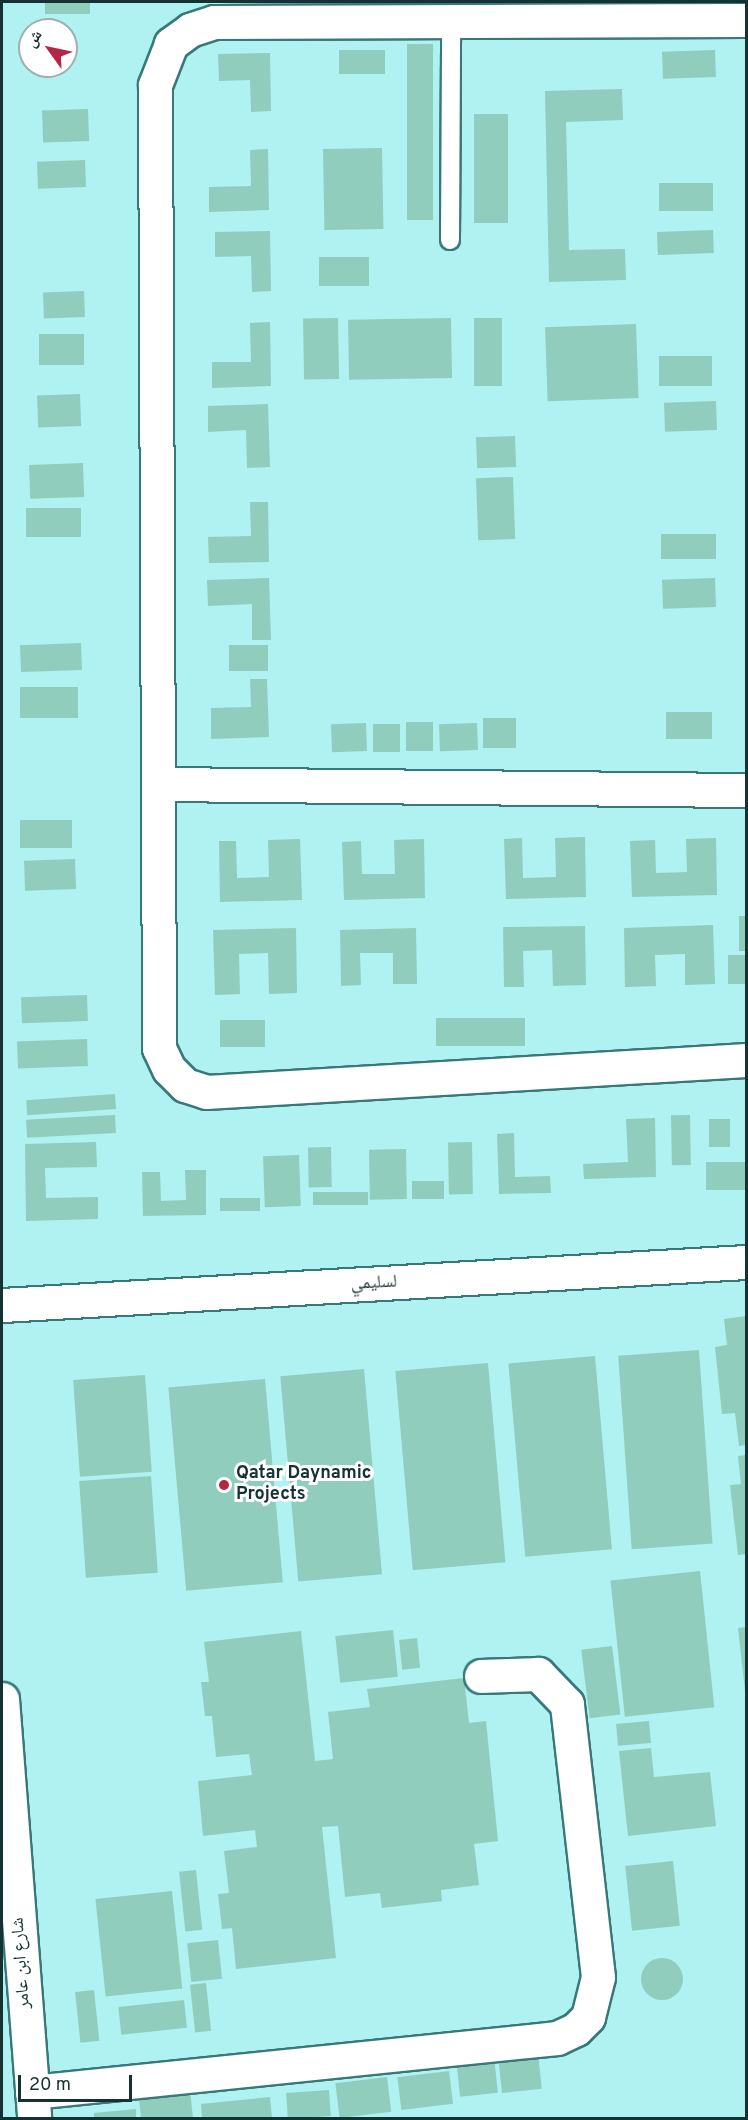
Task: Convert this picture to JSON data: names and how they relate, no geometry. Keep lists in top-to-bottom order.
{
  "streets": {
    "street": ["لسليمي", "شارع ابن عامر"]
  },
  "places": ["Qatar Daynamic Projects"],
  "scale_bar": "20 m",
  "north": "top left"
}
